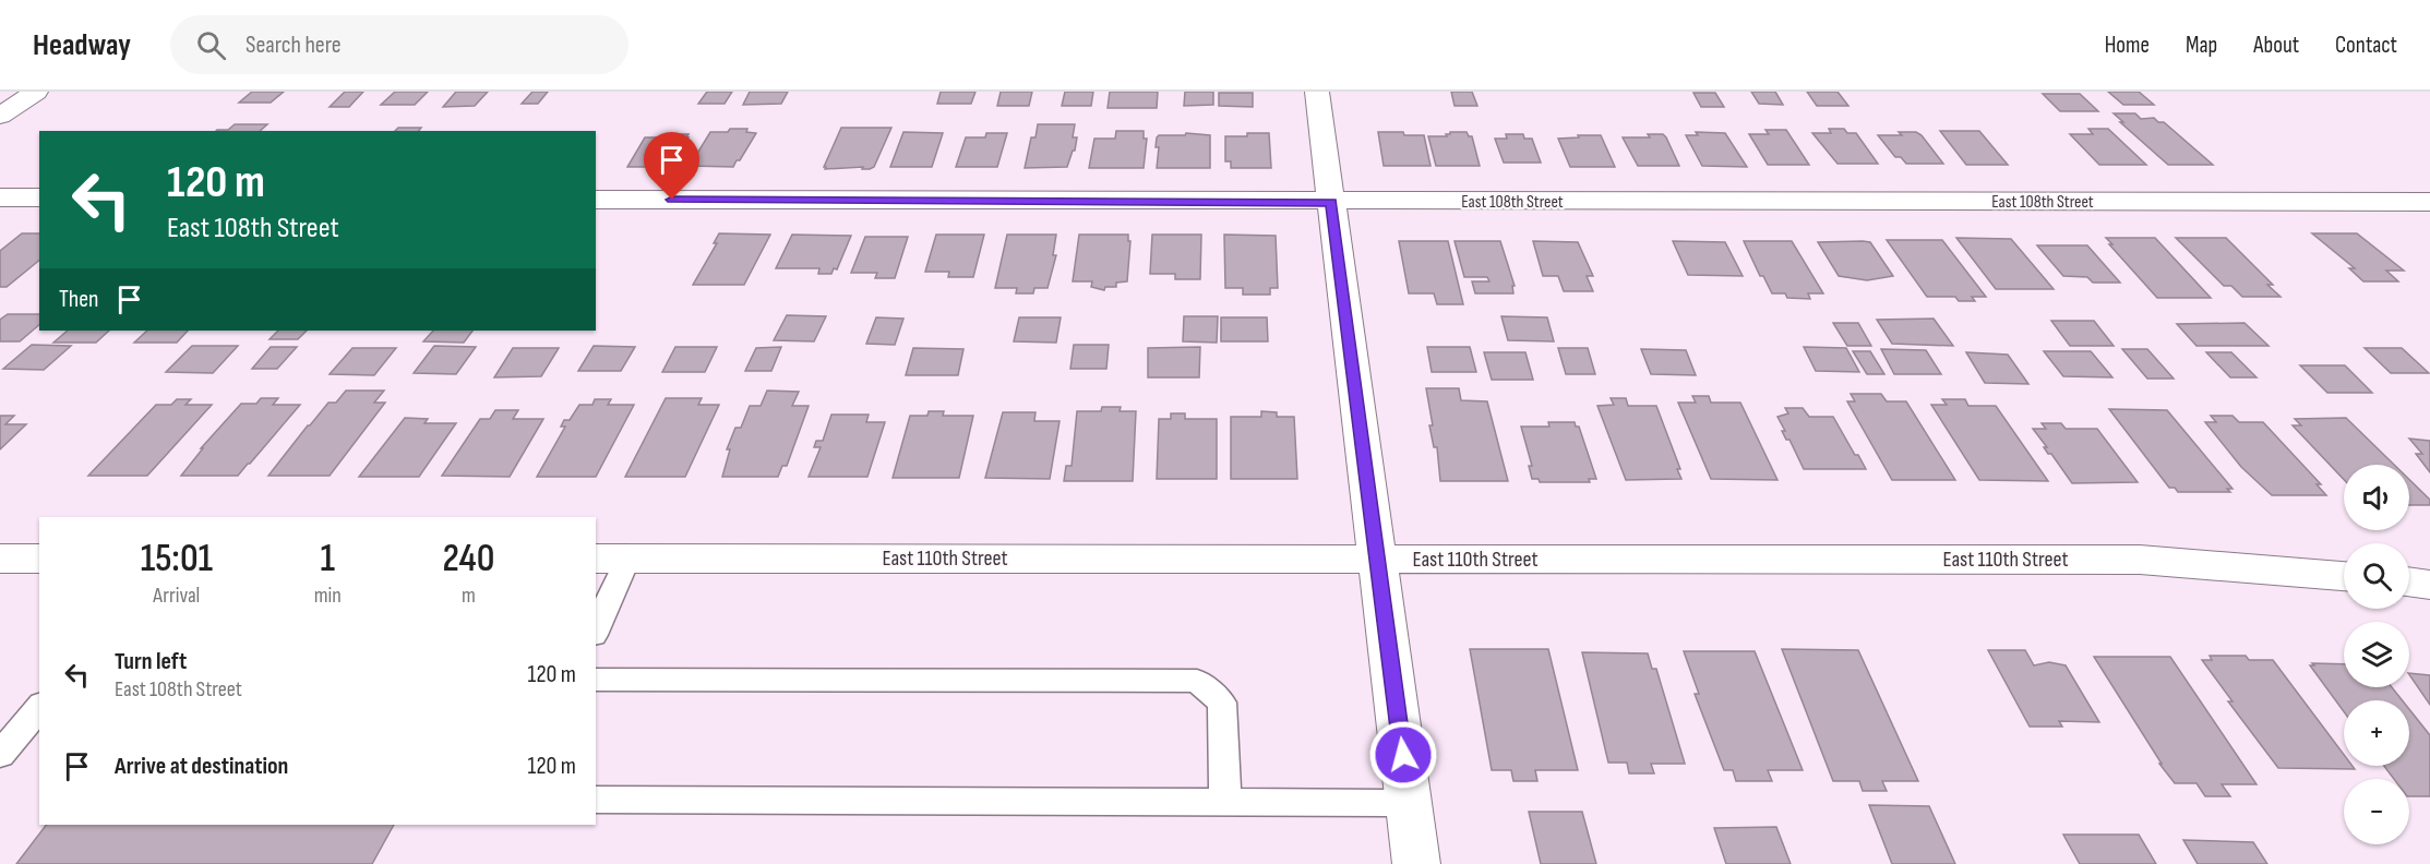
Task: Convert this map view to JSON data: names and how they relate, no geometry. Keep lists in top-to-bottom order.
{
  "streets": {
    "street": ["East 108th Street", "East 110th Street"]
  },
  "page": {
    "header": "Headway",
    "search": "Search here",
    "nav": [
      "Home",
      "Map",
      "About",
      "Contact"
    ],
    "turn": ["120 m", "East 108th Street"],
    "then": "Then",
    "map_buttons": ["+", "−"],
    "eta": [
      "15:01",
      "Arrival",
      "1",
      "min",
      "240",
      "m"
    ],
    "list": [
      {
        "name": "Turn left",
        "note": "East 108th Street",
        "value": "120 m"
      },
      {
        "name": "Arrive at destination",
        "value": "120 m"
      }
    ]
  }
}
